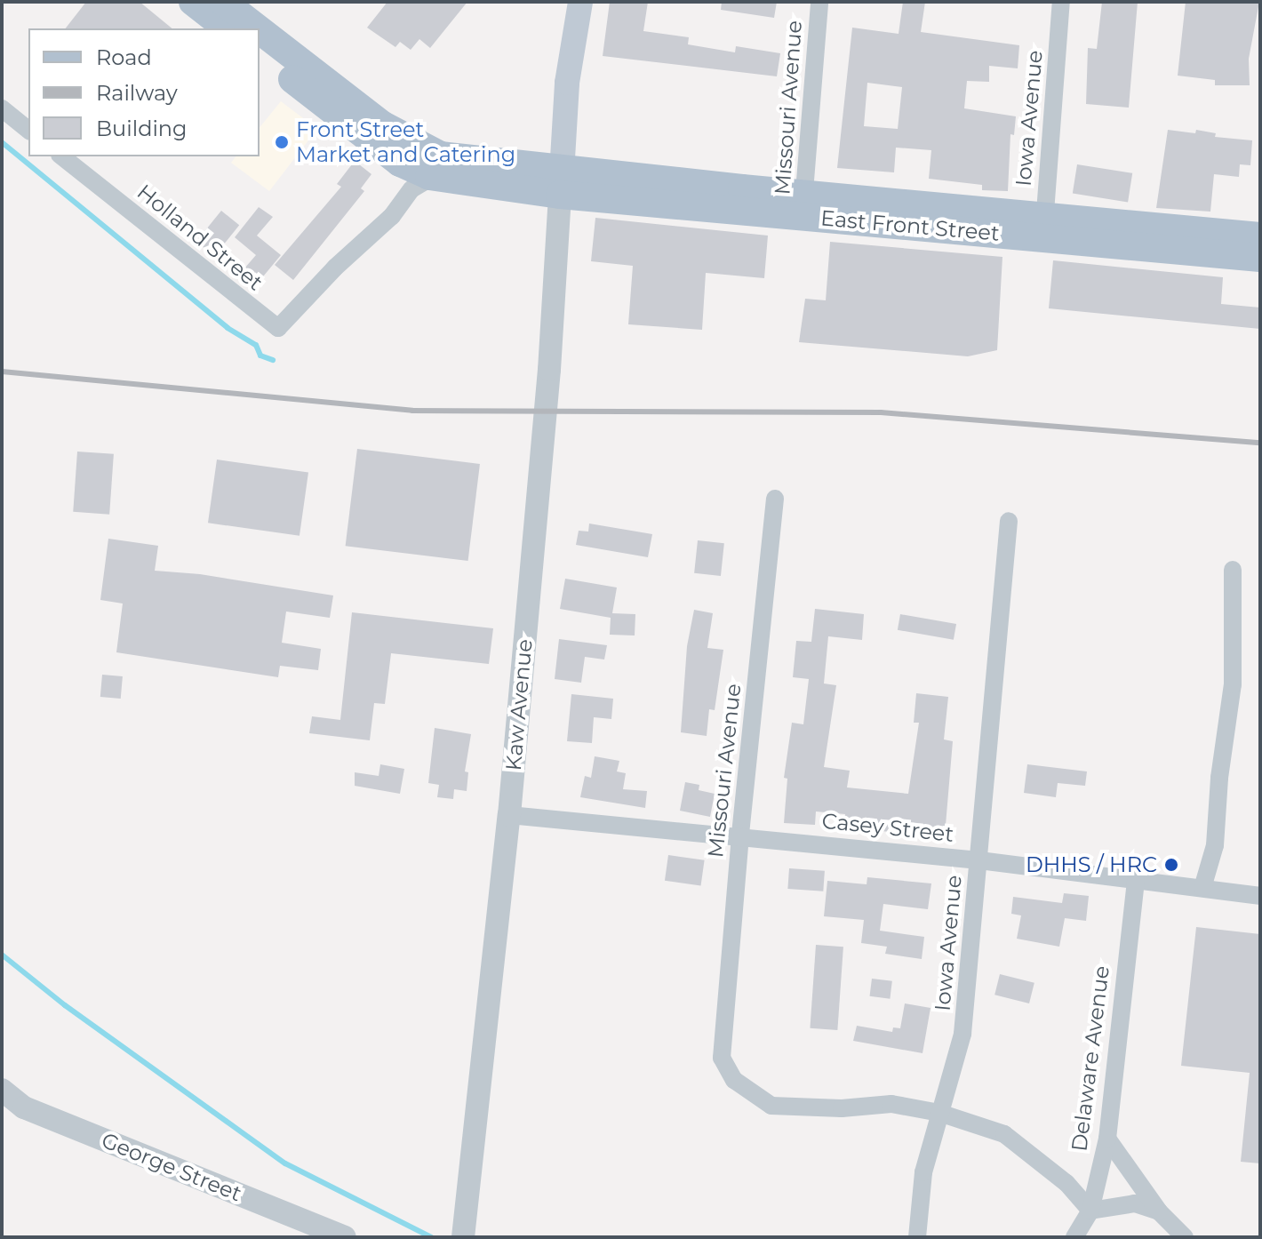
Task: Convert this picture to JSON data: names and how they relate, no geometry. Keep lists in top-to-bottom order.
{
  "streets": {
    "main road": ["East Front Street"],
    "street": [
      "Missouri Avenue",
      "Iowa Avenue",
      "Holland Street",
      "Kaw Avenue",
      "Casey Street",
      "Delaware Avenue",
      "George Street"
    ]
  },
  "crossings": [
    ["Missouri Avenue", "Iowa Avenue"],
    ["Missouri Avenue", "East Front Street"],
    ["Missouri Avenue", "Casey Street"],
    ["Iowa Avenue", "East Front Street"],
    ["Iowa Avenue", "Casey Street"],
    ["East Front Street", "Holland Street"],
    ["East Front Street", "Kaw Avenue"],
    ["Kaw Avenue", "Casey Street"],
    ["Casey Street", "Delaware Avenue"]
  ],
  "places": ["Front Street Market and Catering", "DHHS / HRC"],
  "legend": ["Road", "Railway", "Building"]
}
